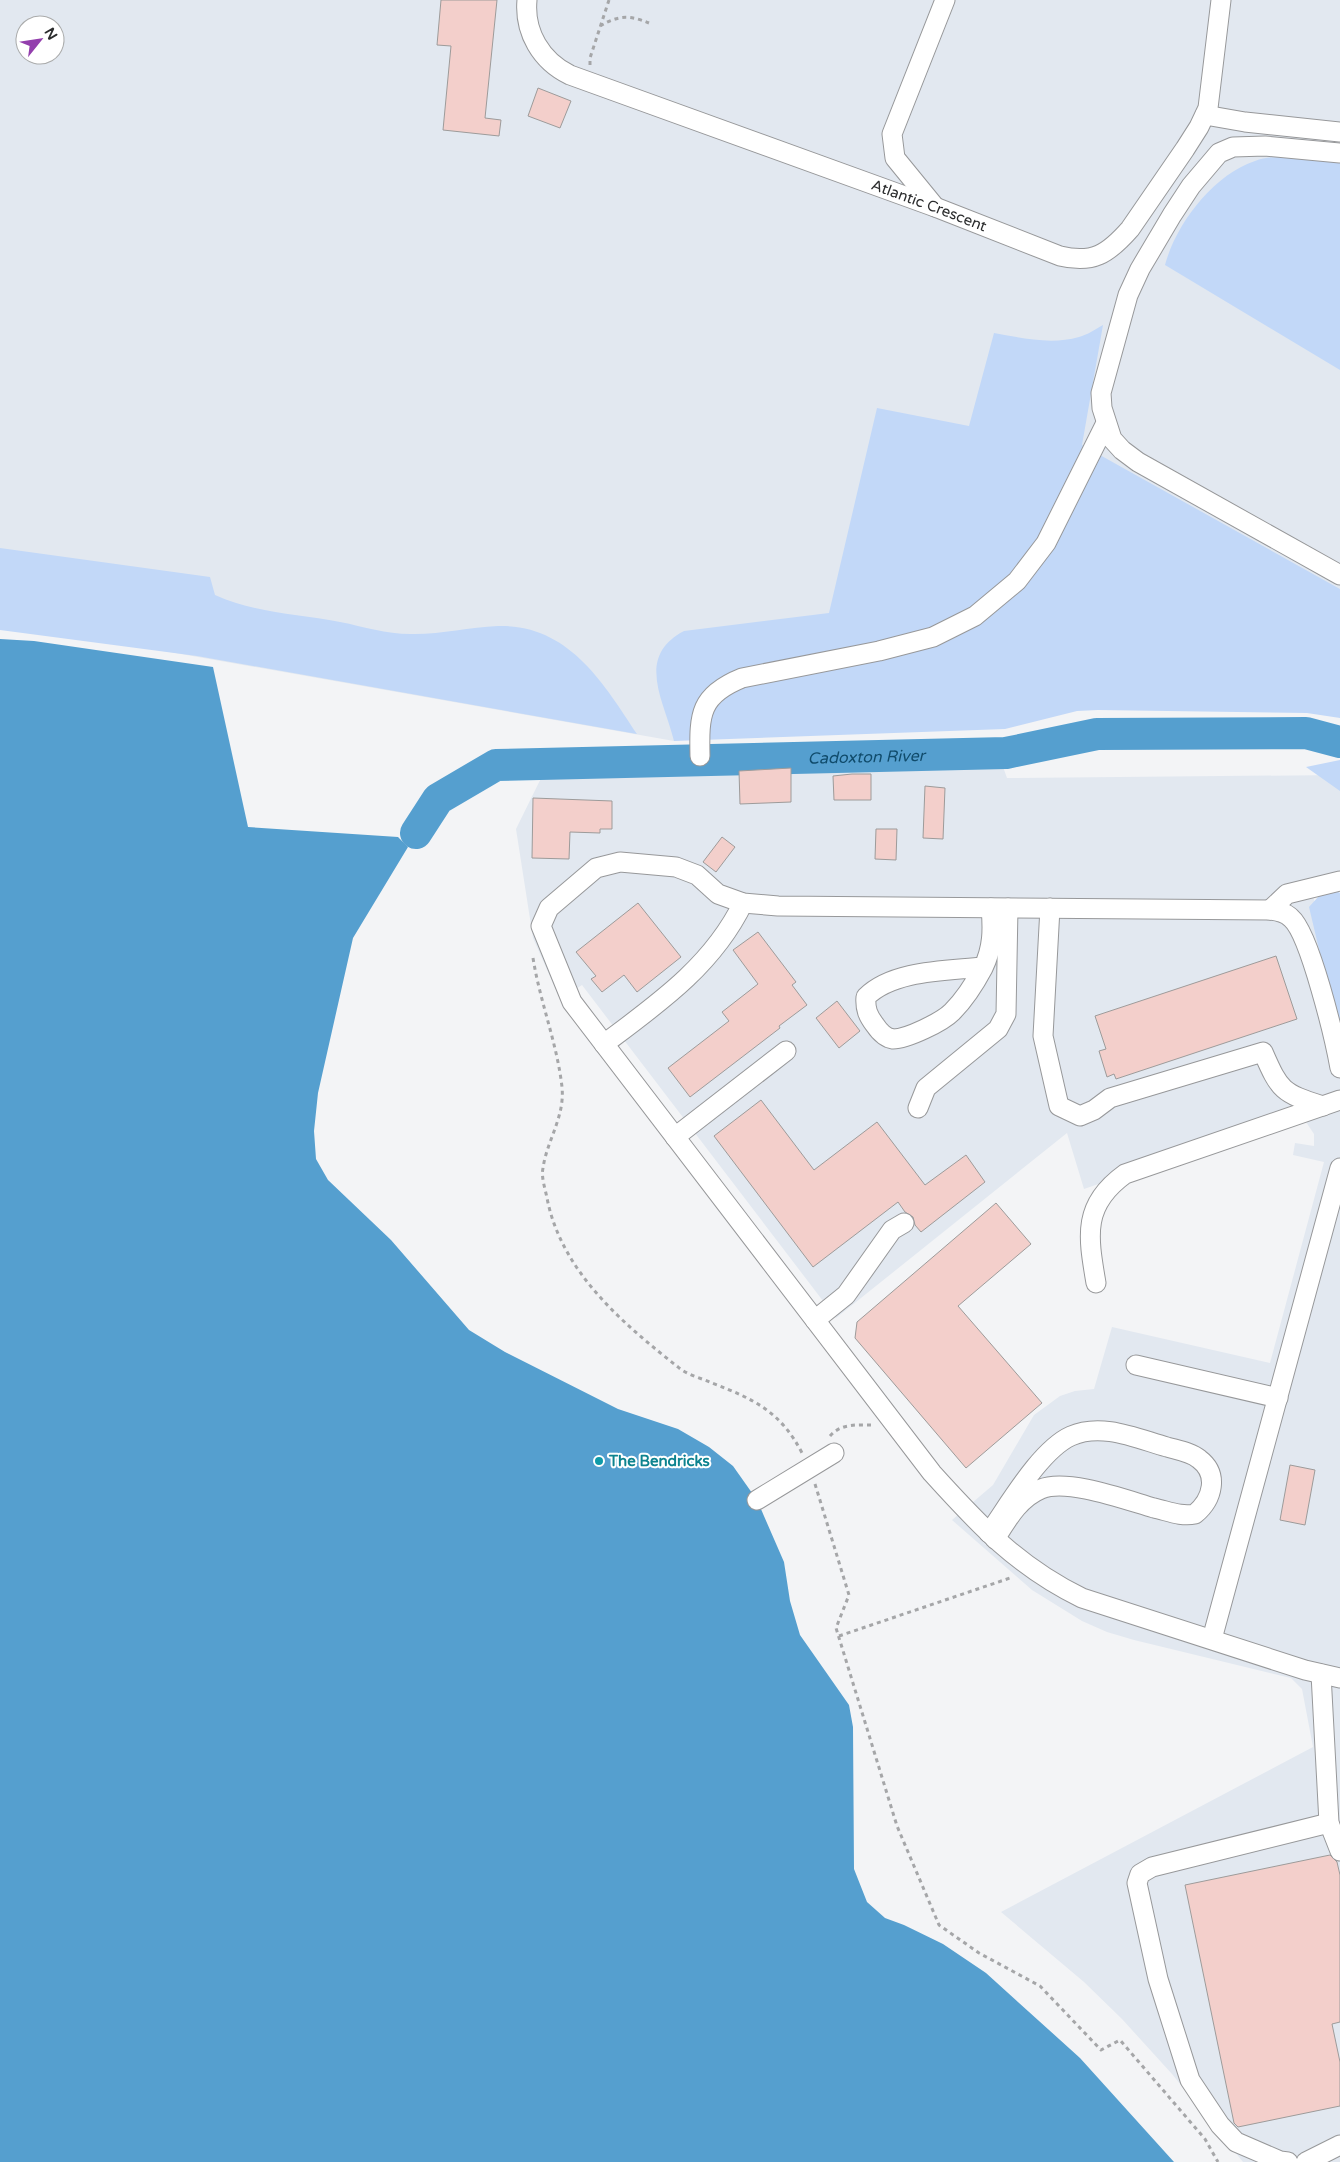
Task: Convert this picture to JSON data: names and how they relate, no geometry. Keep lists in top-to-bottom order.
{
  "streets": {
    "street": ["Atlantic Crescent"]
  },
  "water": ["Cadoxton River"],
  "places": ["The Bendricks"],
  "north": "top right"
}
